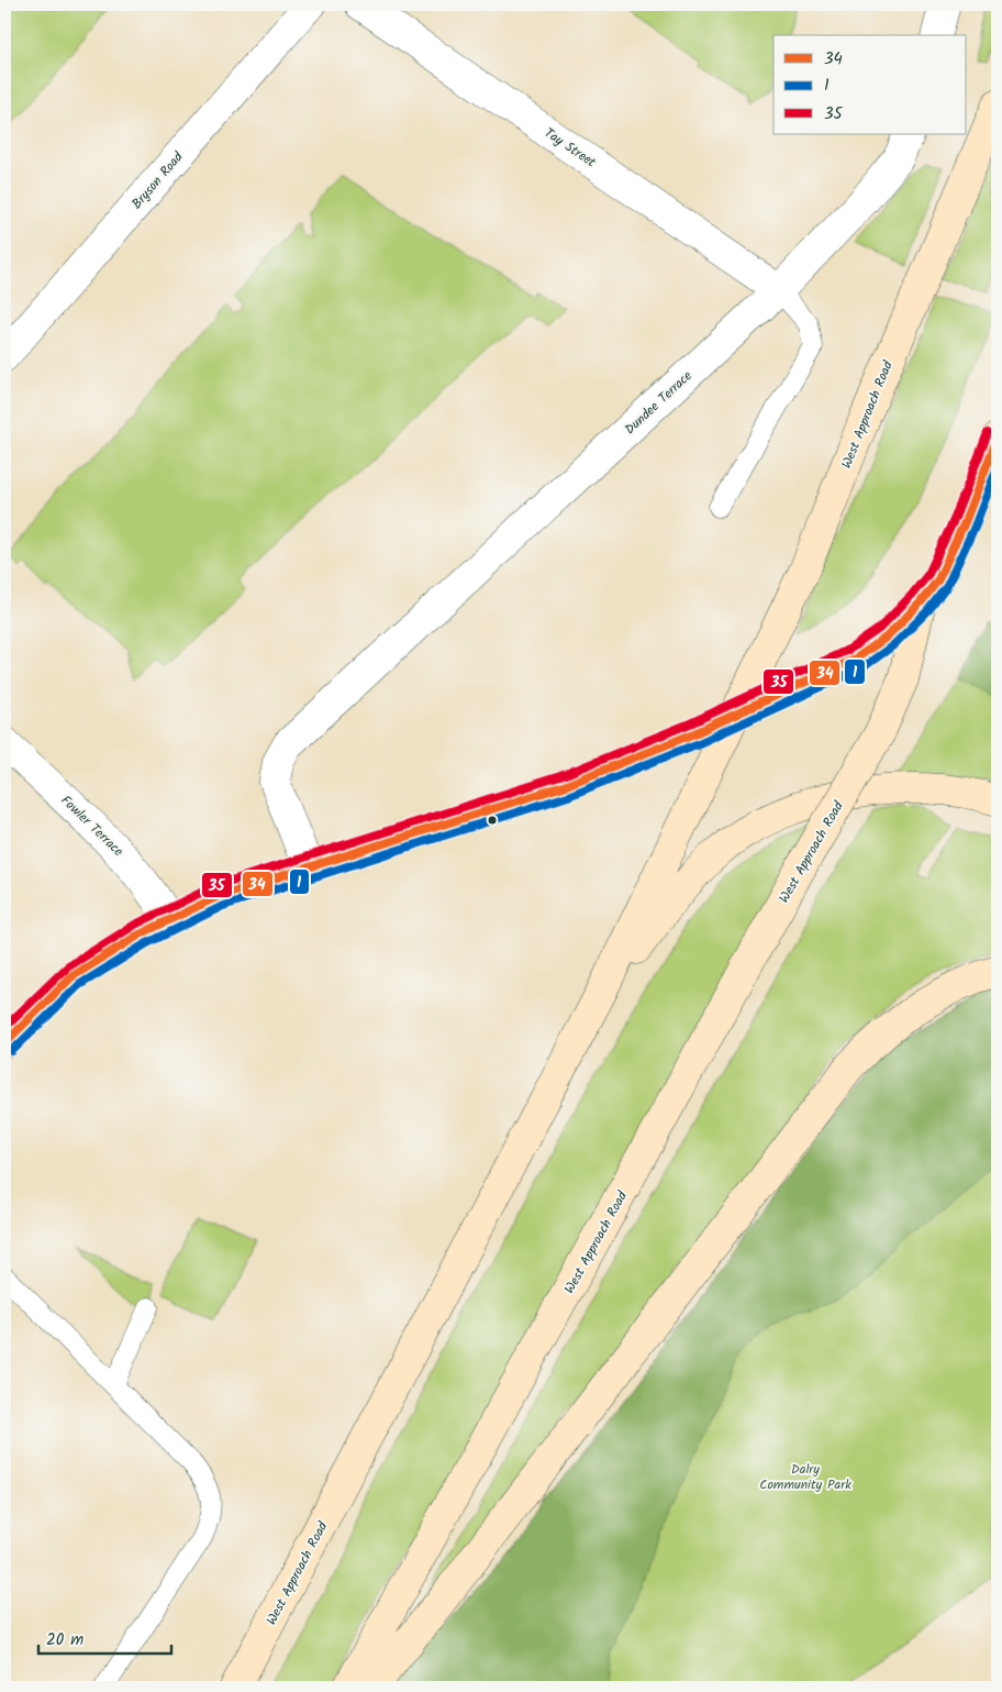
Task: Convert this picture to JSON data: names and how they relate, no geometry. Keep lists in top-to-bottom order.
{
  "streets": {
    "street": [
      "Tay Street",
      "Bryson Road",
      "Dundee Terrace",
      "West Approach Road",
      "Fowler Terrace"
    ]
  },
  "crossings": [
    ["Tay Street", "Dundee Terrace"]
  ],
  "parks": ["Dalry Community Park"],
  "lines": ["transit line 35", "transit line 34", "transit line 1"],
  "legend": ["34", "1", "35"],
  "scale_bar": "20 m"
}
